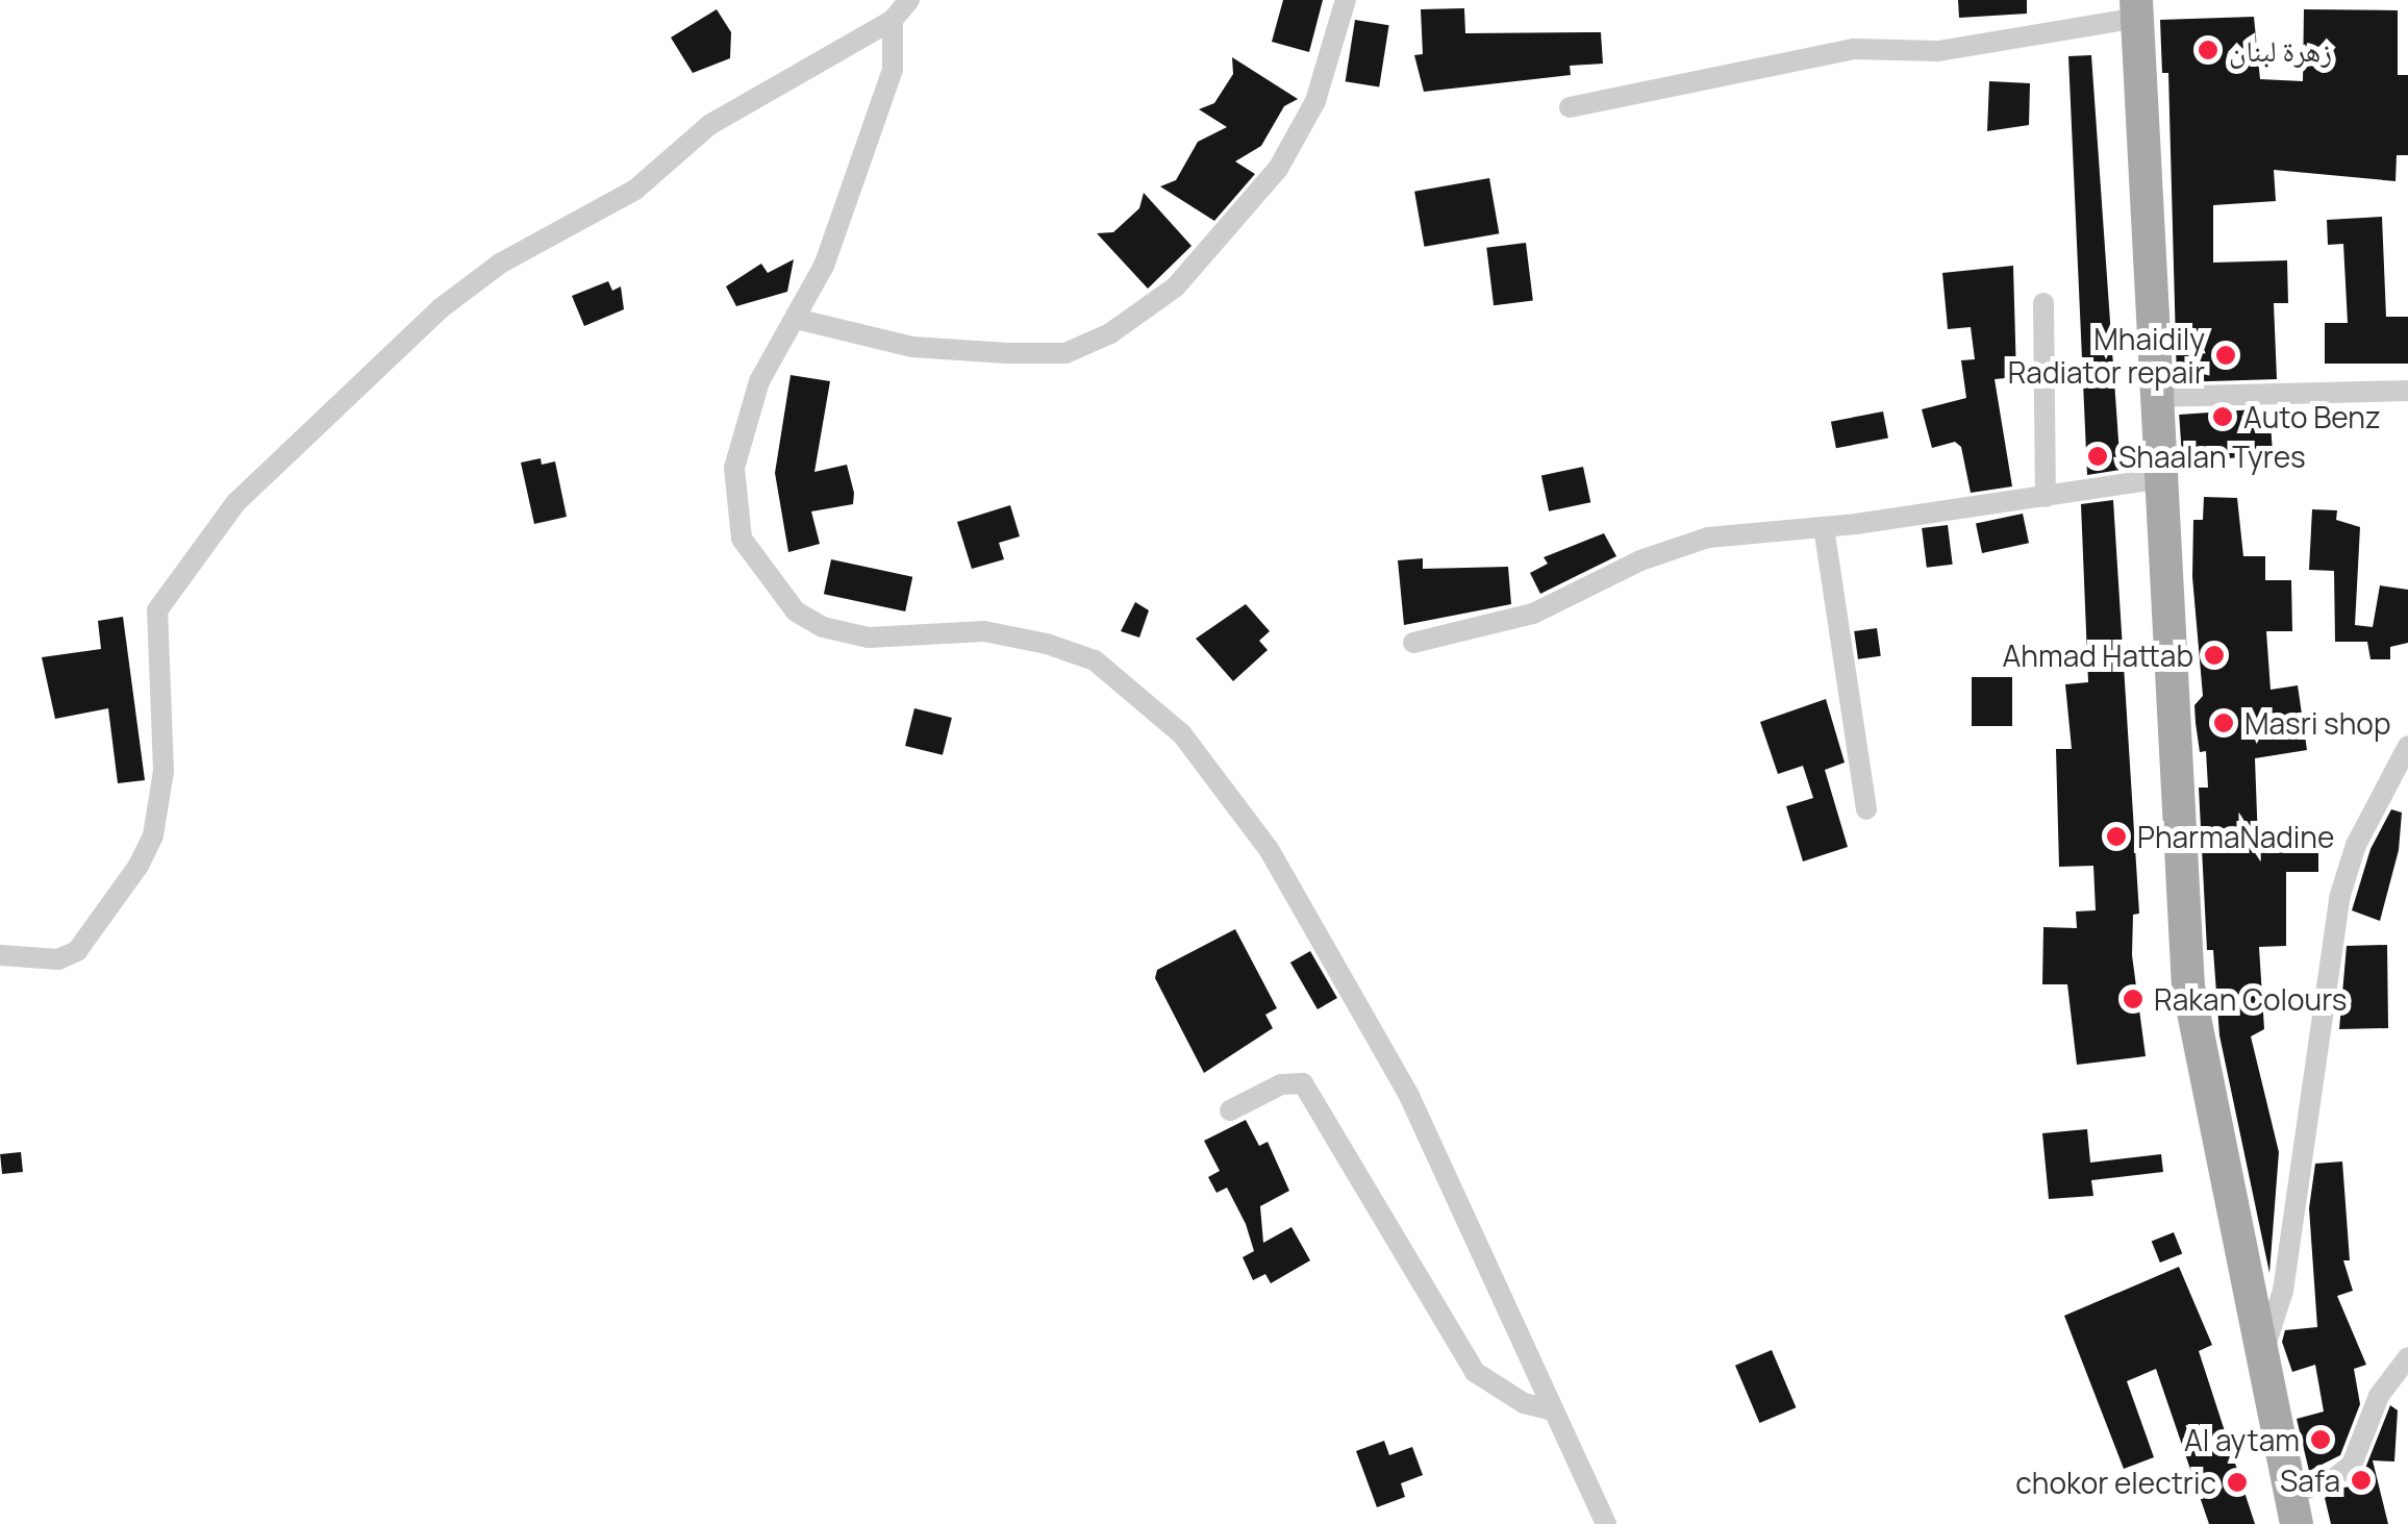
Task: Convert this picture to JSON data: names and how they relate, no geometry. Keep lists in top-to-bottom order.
{
  "places": [
    "زهرة لبنان",
    "Mhaidily Radiator repair",
    "Auto Benz",
    "Shaalan Tyres",
    "Ahmad Hattab",
    "Masri shop",
    "PharmaNadine",
    "Rakan Colours",
    "Al aytam",
    "Safa",
    "chokor electric"
  ]
}
